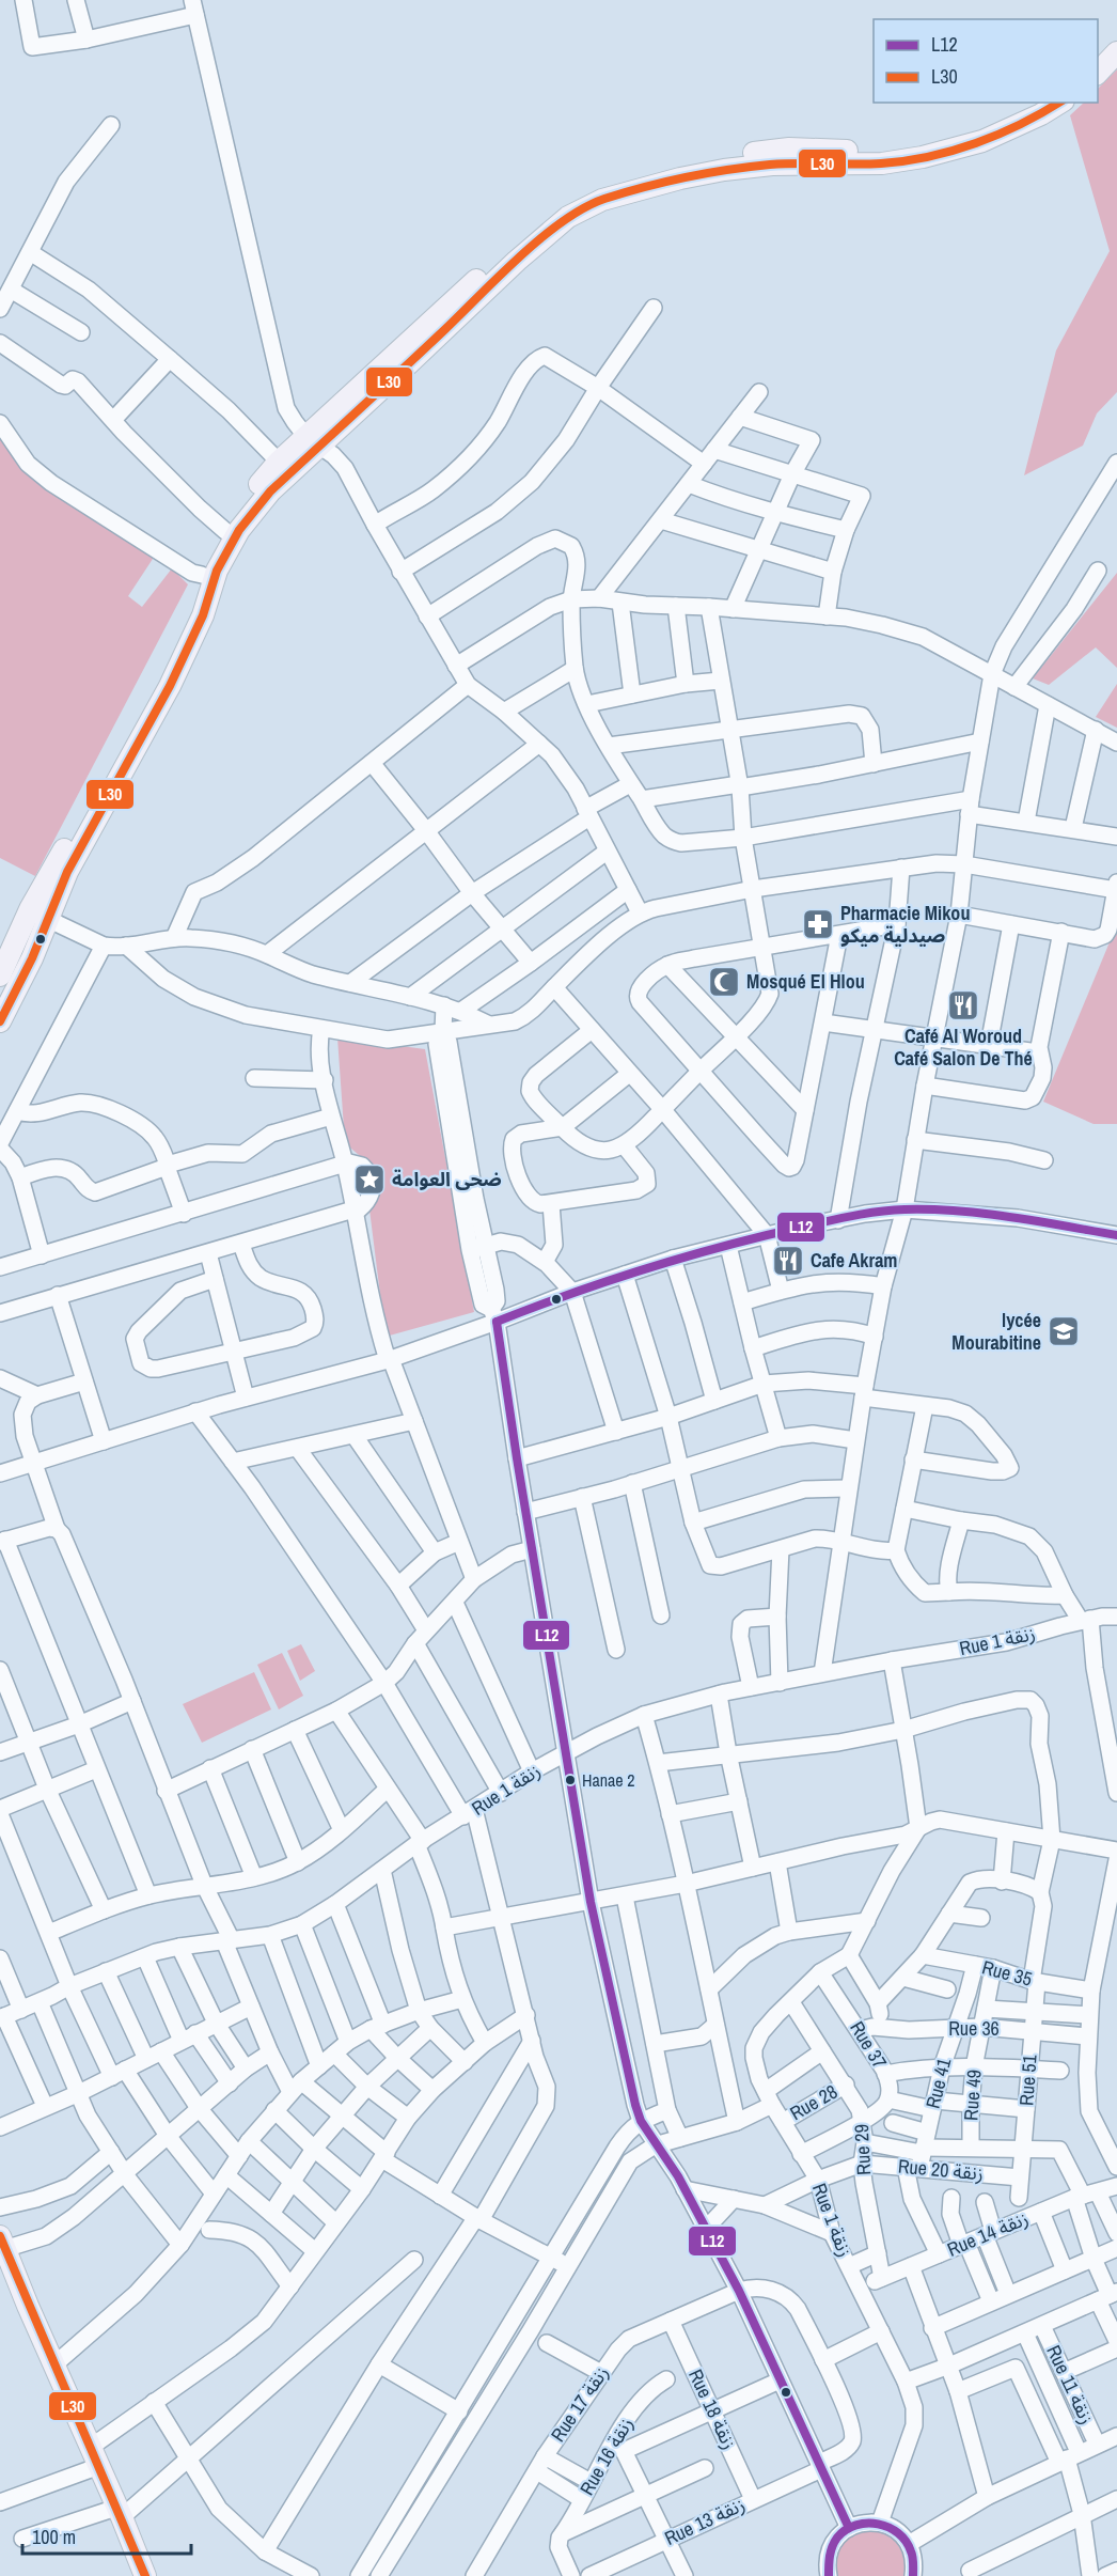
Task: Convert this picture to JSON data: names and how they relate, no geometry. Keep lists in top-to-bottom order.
{
  "streets": {
    "street": [
      "Rue 1 زنقة",
      "Rue 35",
      "Rue 36",
      "Rue 37",
      "Rue 51",
      "Rue 41",
      "Rue 49",
      "Rue 28",
      "Rue 29",
      "Rue 20 زنقة",
      "Rue 14 زنقة",
      "Rue 11 زنقة",
      "Rue 17 زنقة",
      "Rue 18 زنقة",
      "Rue 16 زنقة",
      "Rue 13 زنقة"
    ]
  },
  "crossings": [
    ["Rue 1 زنقة", "Rue 37"],
    ["Rue 1 زنقة", "Rue 28"],
    ["Rue 1 زنقة", "Rue 29"],
    ["Rue 1 زنقة", "Rue 14 زنقة"],
    ["Rue 35", "Rue 51"],
    ["Rue 35", "Rue 41"],
    ["Rue 35", "Rue 49"],
    ["Rue 36", "Rue 37"],
    ["Rue 36", "Rue 51"],
    ["Rue 36", "Rue 41"],
    ["Rue 36", "Rue 49"],
    ["Rue 51", "Rue 20 زنقة"],
    ["Rue 41", "Rue 20 زنقة"],
    ["Rue 28", "Rue 29"],
    ["Rue 29", "Rue 20 زنقة"],
    ["Rue 29", "Rue 14 زنقة"],
    ["Rue 17 زنقة", "Rue 18 زنقة"],
    ["Rue 18 زنقة", "Rue 13 زنقة"]
  ],
  "places": {
    "pharmacy": ["Pharmacie Mikou صيدلية ميكو"],
    "mosque": ["Mosqué El Hlou"],
    "restaurant": ["Café Al Woroud Café Salon De Thé", "Cafe Akram"],
    "place": ["ضحى العوامة"],
    "school or university": ["lycée Mourabitine"],
    "other": ["Hanae 2"]
  },
  "lines": ["transit line L30", "transit line L12"],
  "legend": ["L12", "L30"],
  "scale_bar": "100 m"
}
